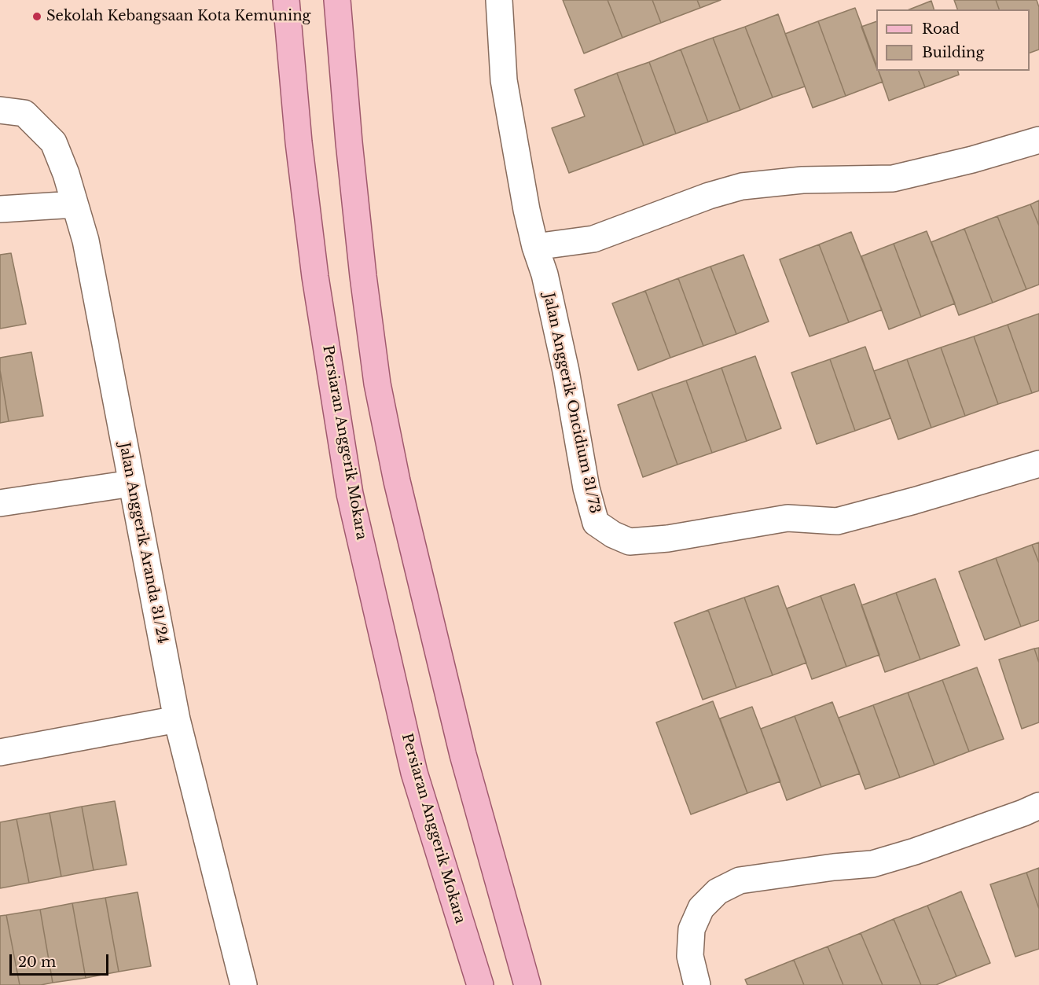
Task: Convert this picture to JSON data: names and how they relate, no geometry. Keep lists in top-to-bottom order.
{
  "streets": {
    "main road": ["Persiaran Anggerik Mokara"],
    "street": ["Jalan Anggerik Oncidium 31/73", "Jalan Anggerik Aranda 31/24"]
  },
  "places": ["Sekolah Kebangsaan Kota Kemuning"],
  "legend": ["Road", "Building"],
  "scale_bar": "20 m"
}
